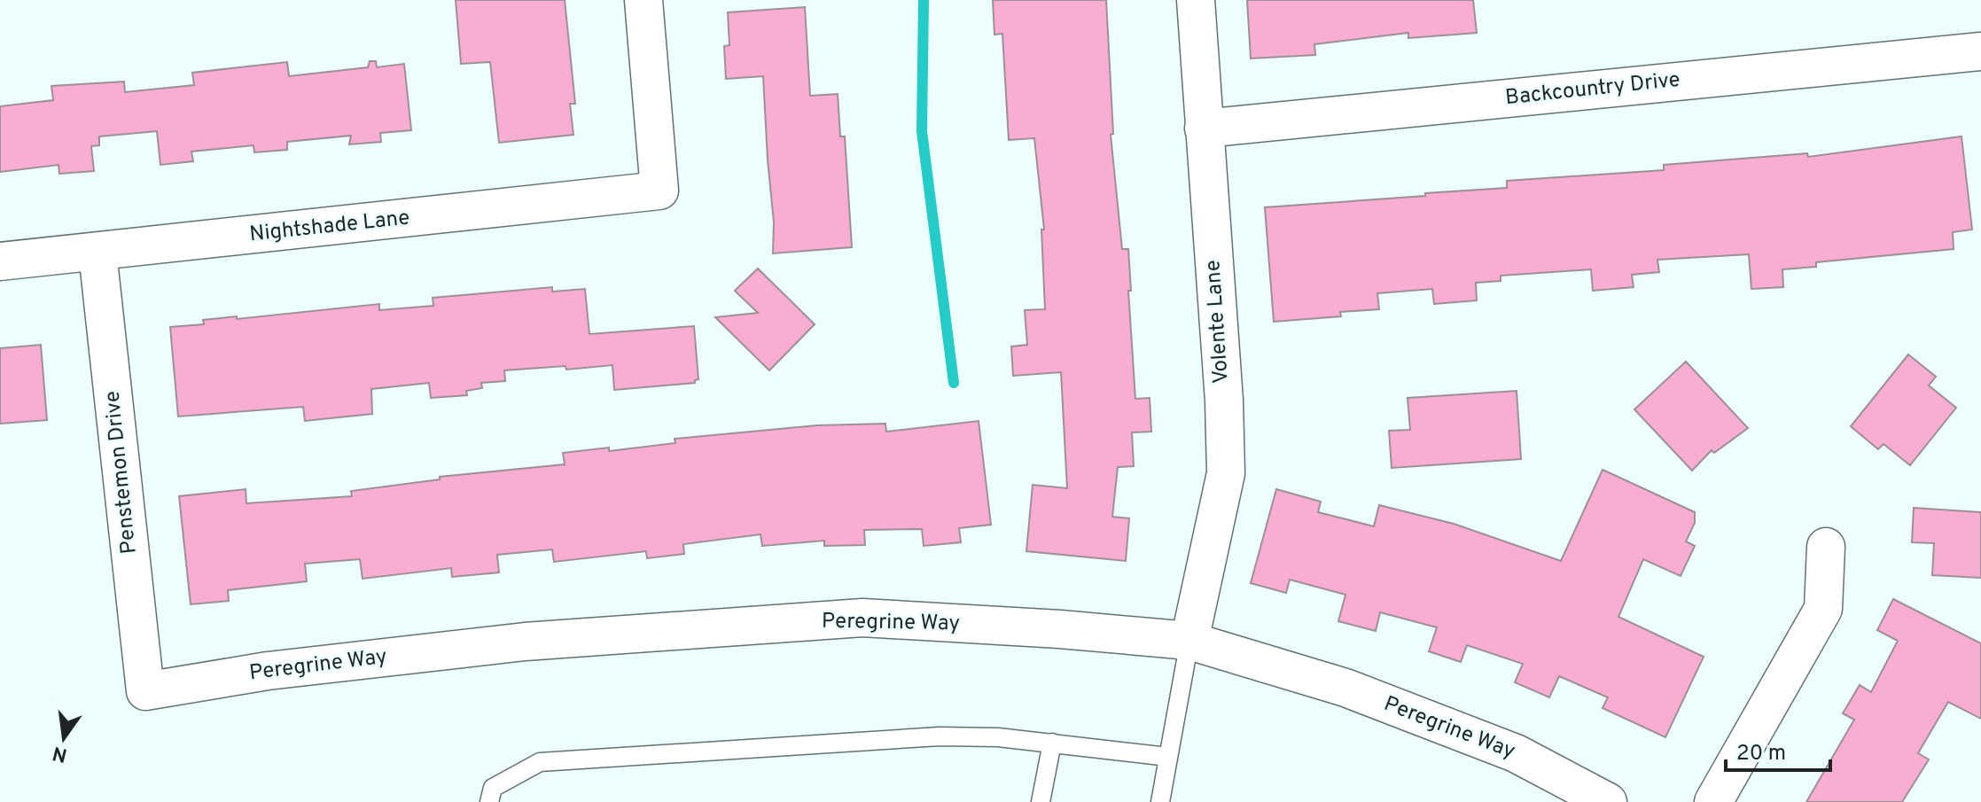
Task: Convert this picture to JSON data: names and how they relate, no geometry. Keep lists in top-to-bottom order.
{
  "streets": {
    "street": [
      "Backcountry Drive",
      "Nightshade Lane",
      "Volente Lane",
      "Penstemon Drive",
      "Peregrine Way"
    ]
  },
  "crossings": [
    ["Backcountry Drive", "Volente Lane"],
    ["Nightshade Lane", "Penstemon Drive"],
    ["Volente Lane", "Peregrine Way"],
    ["Penstemon Drive", "Peregrine Way"]
  ],
  "scale_bar": "20 m",
  "north": "bottom"
}
